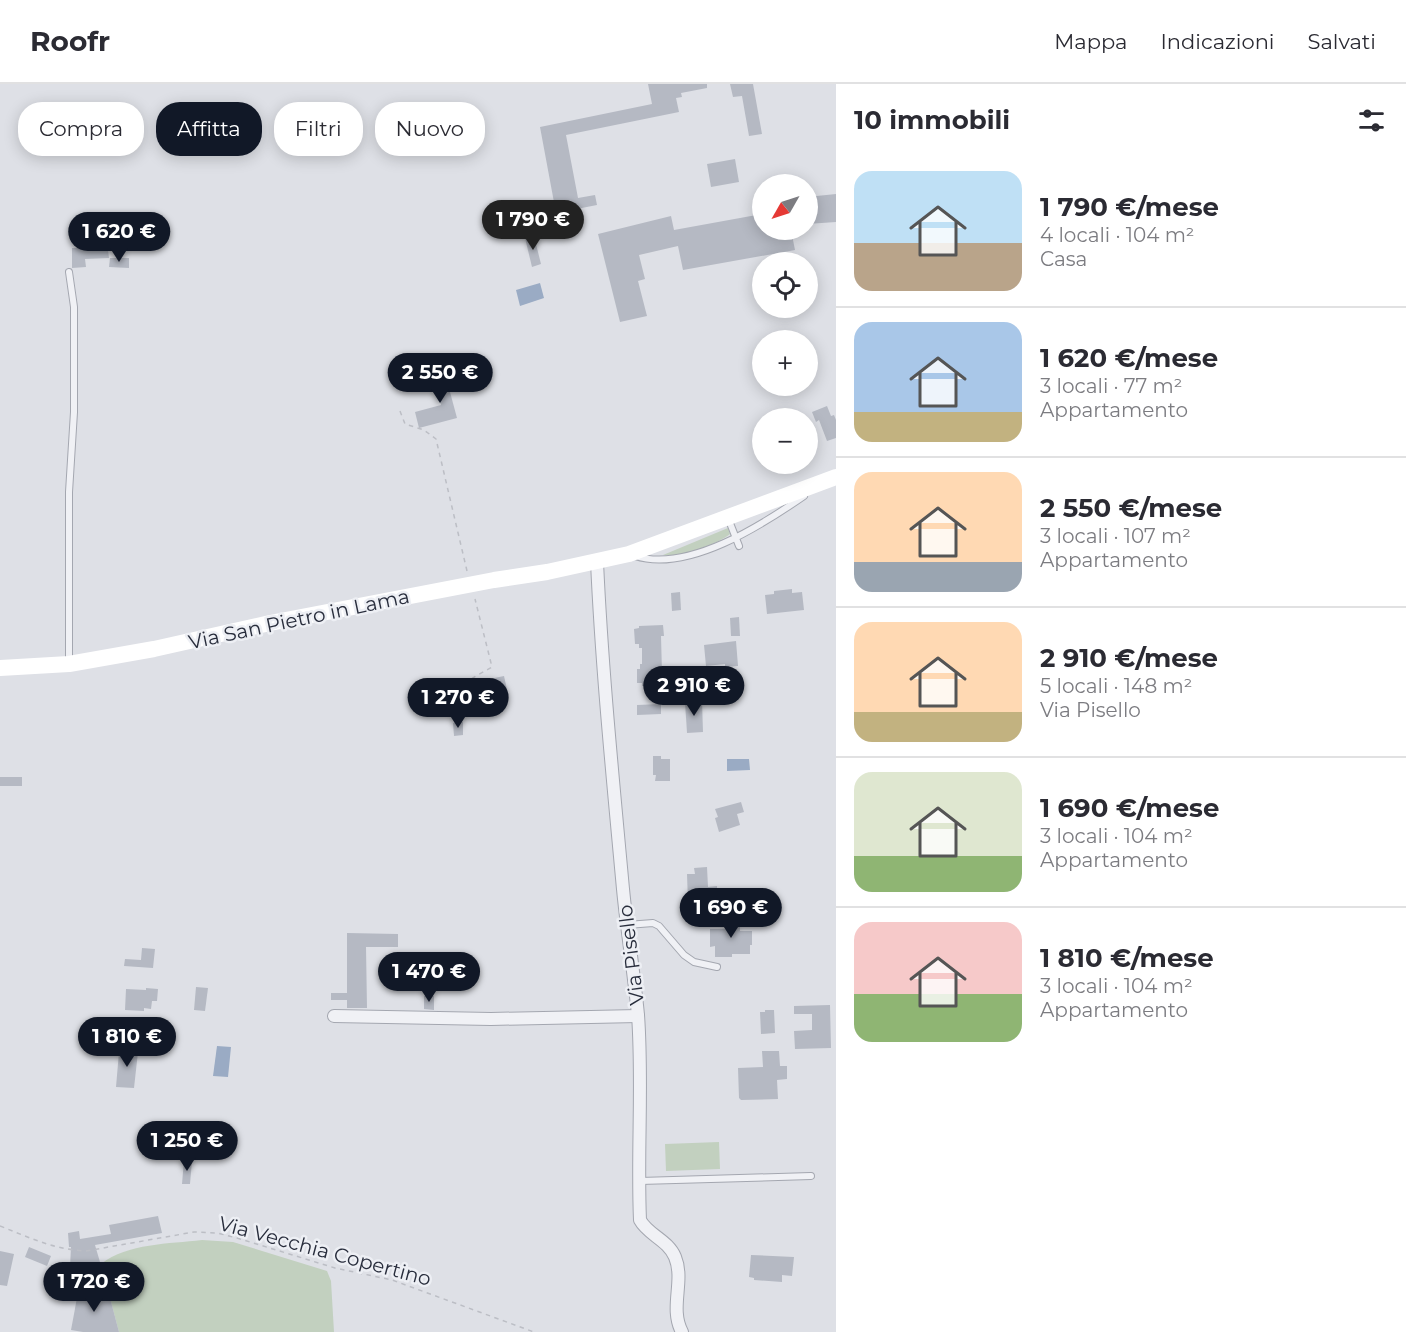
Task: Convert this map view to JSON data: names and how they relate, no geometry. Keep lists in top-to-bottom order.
{
  "streets": {
    "main road": ["Via San Pietro in Lama"],
    "street": ["Via Pisello"],
    "path": ["Via Vecchia Copertino"]
  },
  "crossings": [
    ["Via San Pietro in Lama", "Via Pisello"]
  ],
  "north": "bottom left",
  "page": {
    "header": "Roofr",
    "nav": ["Mappa", "Indicazioni", "Salvati"],
    "heading": "10 immobili",
    "chip": [
      "Compra",
      "Affitta",
      "Filtri",
      "Nuovo"
    ],
    "list": [
      {
        "name": "1 790 €/mese",
        "note": "4 locali · 104 m² · Casa"
      },
      {
        "name": "1 620 €/mese",
        "note": "3 locali · 77 m² · Appartamento"
      },
      {
        "name": "2 550 €/mese",
        "note": "3 locali · 107 m² · Appartamento"
      },
      {
        "name": "2 910 €/mese",
        "note": "5 locali · 148 m² · Via Pisello"
      },
      {
        "name": "1 690 €/mese",
        "note": "3 locali · 104 m² · Appartamento"
      },
      {
        "name": "1 810 €/mese",
        "note": "3 locali · 104 m² · Appartamento"
      }
    ],
    "map_buttons": ["+", "−"],
    "price": [
      "1 790 €",
      "1 620 €",
      "2 550 €",
      "2 910 €",
      "1 270 €",
      "1 690 €",
      "1 470 €",
      "1 810 €",
      "1 250 €",
      "1 720 €"
    ]
  }
}
